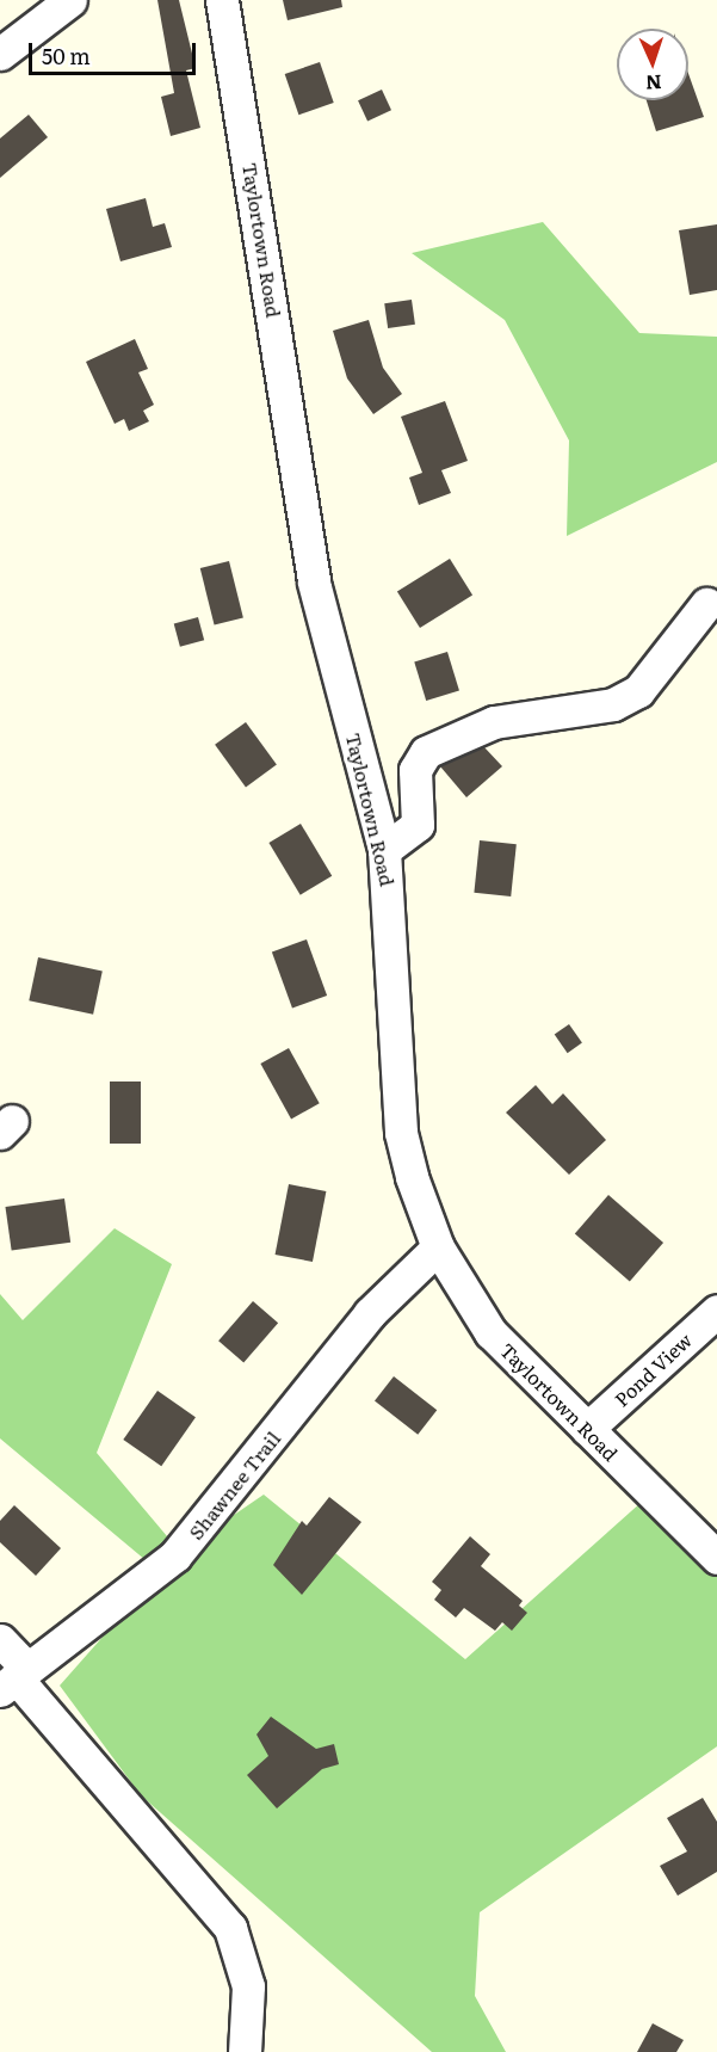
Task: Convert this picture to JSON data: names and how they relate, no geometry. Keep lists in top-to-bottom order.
{
  "streets": {
    "street": ["Taylortown Road", "Pond View", "Shawnee Trail"]
  },
  "crossings": [
    ["Taylortown Road", "Pond View"],
    ["Taylortown Road", "Shawnee Trail"]
  ],
  "scale_bar": "50 m",
  "north": "bottom"
}
